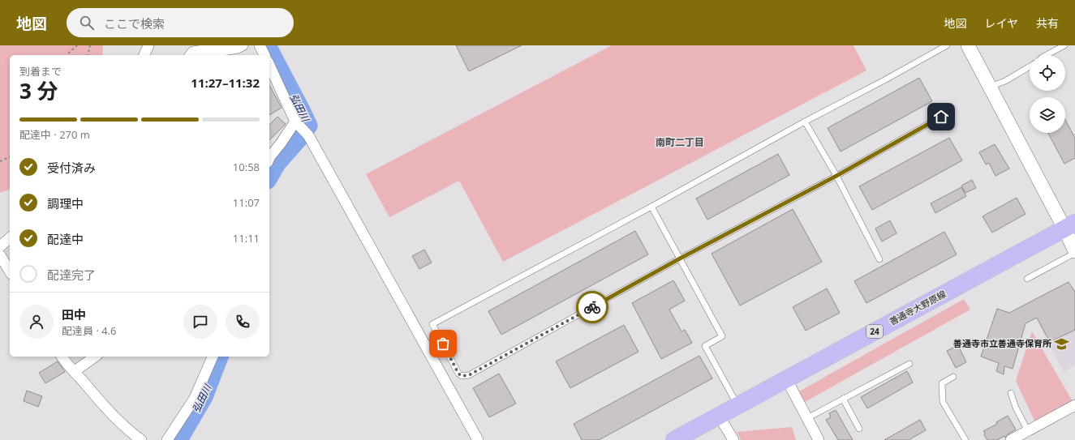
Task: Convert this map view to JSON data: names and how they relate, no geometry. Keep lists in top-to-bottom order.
{
  "streets": {
    "main road": ["善通寺大野原線", "24"]
  },
  "districts": ["南町二丁目"],
  "water": ["弘田川"],
  "places": {
    "school or university": ["善通寺市立善通寺保育所"]
  },
  "page": {
    "header": "地図",
    "search": "ここで検索",
    "nav": ["地図", "レイヤ", "共有"],
    "heading": ["3 分", "到着まで", "11:27–11:32"],
    "panel": ["田中", "配達員 · 4.6"],
    "bar": "配達中 · 270 m",
    "list": [
      ["受付済み", "10:58"],
      ["調理中", "11:07"],
      ["配達中", "11:11"],
      "配達完了"
    ]
  }
}
